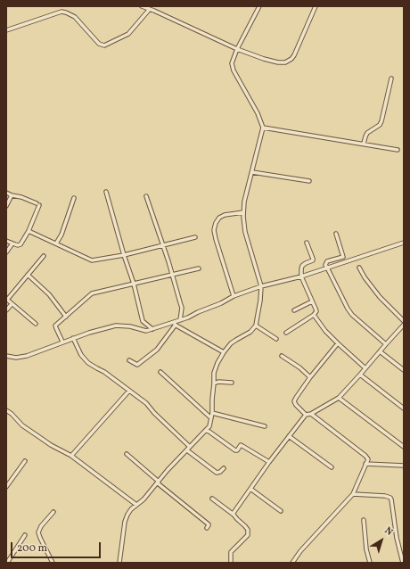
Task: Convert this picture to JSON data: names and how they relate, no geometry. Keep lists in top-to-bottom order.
{
  "scale_bar": "200 m",
  "north": "top right"
}
